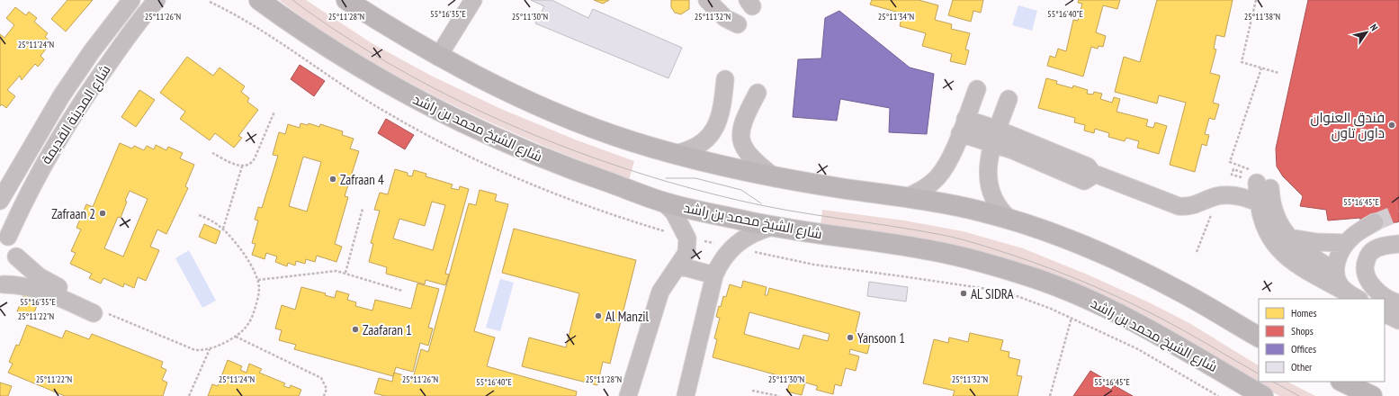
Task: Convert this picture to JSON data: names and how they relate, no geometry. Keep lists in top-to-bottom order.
{
  "streets": {
    "main road": ["شارع الشيخ محمد بن راشد"],
    "street": ["شارع المدينة القديمة"]
  },
  "places": [
    "فندق العنوان داون تاون",
    "Zafraan 4",
    "Zafraan 2",
    "AL SIDRA",
    "Al Manzil",
    "Zaafaran 1",
    "Yansoon 1"
  ],
  "legend": [
    "Homes",
    "Shops",
    "Offices",
    "Other"
  ],
  "north": "top right",
  "coordinates": [
    "55°16'35\"E",
    "55°16'40\"E",
    "25°11'28\"N",
    "25°11'30\"N",
    "25°11'26\"N",
    "25°11'32\"N",
    "25°11'34\"N",
    "25°11'38\"N",
    "25°11'24\"N",
    "55°16'45\"E",
    "25°11'22\"N"
  ]
}
